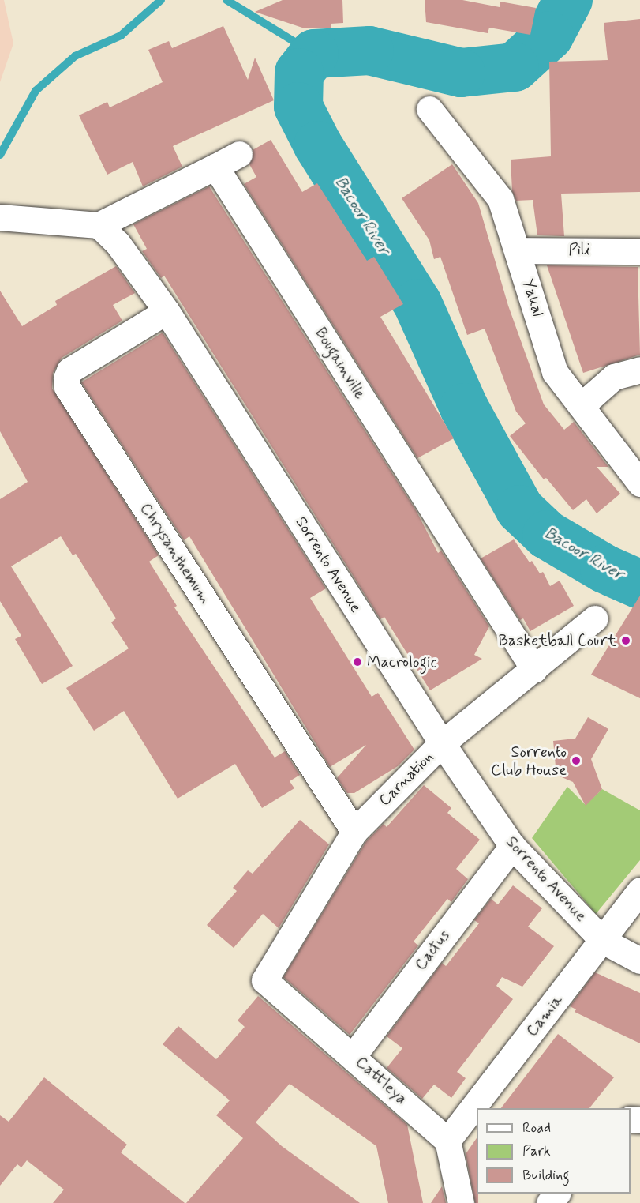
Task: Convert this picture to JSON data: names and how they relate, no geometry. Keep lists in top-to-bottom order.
{
  "streets": {
    "street": [
      "Pili",
      "Yakal",
      "Bougainville",
      "Chrysanthemum",
      "Sorrento Avenue",
      "Carnation",
      "Cactus",
      "Camia",
      "Cattleya"
    ]
  },
  "crossings": [
    ["Pili", "Yakal"],
    ["Bougainville", "Carnation"],
    ["Chrysanthemum", "Sorrento Avenue"],
    ["Chrysanthemum", "Carnation"],
    ["Sorrento Avenue", "Carnation"],
    ["Sorrento Avenue", "Cactus"],
    ["Sorrento Avenue", "Camia"],
    ["Carnation", "Cattleya"],
    ["Cactus", "Cattleya"],
    ["Camia", "Cattleya"]
  ],
  "water": ["Bacoor River"],
  "places": ["Basketball Court", "Macrologic", "Sorrento Club House"],
  "legend": ["Road", "Park", "Building"]
}
